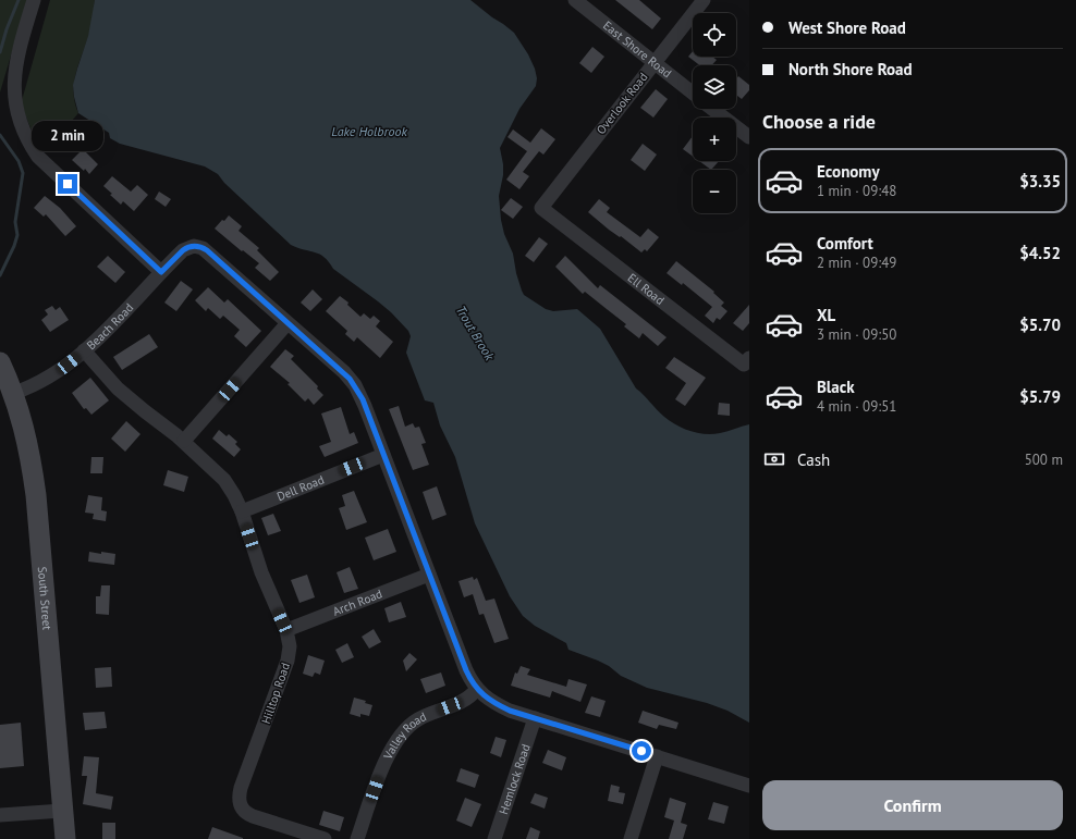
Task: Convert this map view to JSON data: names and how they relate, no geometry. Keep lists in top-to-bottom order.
{
  "streets": {
    "main road": ["South Street"],
    "street": [
      "East Shore Road",
      "Overlook Road",
      "Ell Road",
      "Beach Road",
      "Dell Road",
      "Arch Road",
      "Hilltop Road",
      "Valley Road",
      "Hemlock Road"
    ]
  },
  "crossings": [
    ["East Shore Road", "Overlook Road"],
    ["Overlook Road", "Ell Road"],
    ["Beach Road", "South Street"],
    ["Beach Road", "Hilltop Road"],
    ["Dell Road", "Hilltop Road"],
    ["Arch Road", "Hilltop Road"]
  ],
  "water": ["Lake Holbrook", "Trout Brook"],
  "page": {
    "banner": ["West Shore Road", "North Shore Road"],
    "map_buttons": ["+", "−"],
    "heading": "Choose a ride",
    "bubble": "2 min",
    "list": [
      {
        "name": "Economy",
        "note": "1 min · 09:48",
        "value": "$3.35"
      },
      {
        "name": "Comfort",
        "note": "2 min · 09:49",
        "value": "$4.52"
      },
      {
        "name": "XL",
        "note": "3 min · 09:50",
        "value": "$5.70"
      },
      {
        "name": "Black",
        "note": "4 min · 09:51",
        "value": "$5.79"
      }
    ],
    "pay": ["Cash", "500 m"],
    "buttons": "Confirm"
  }
}
